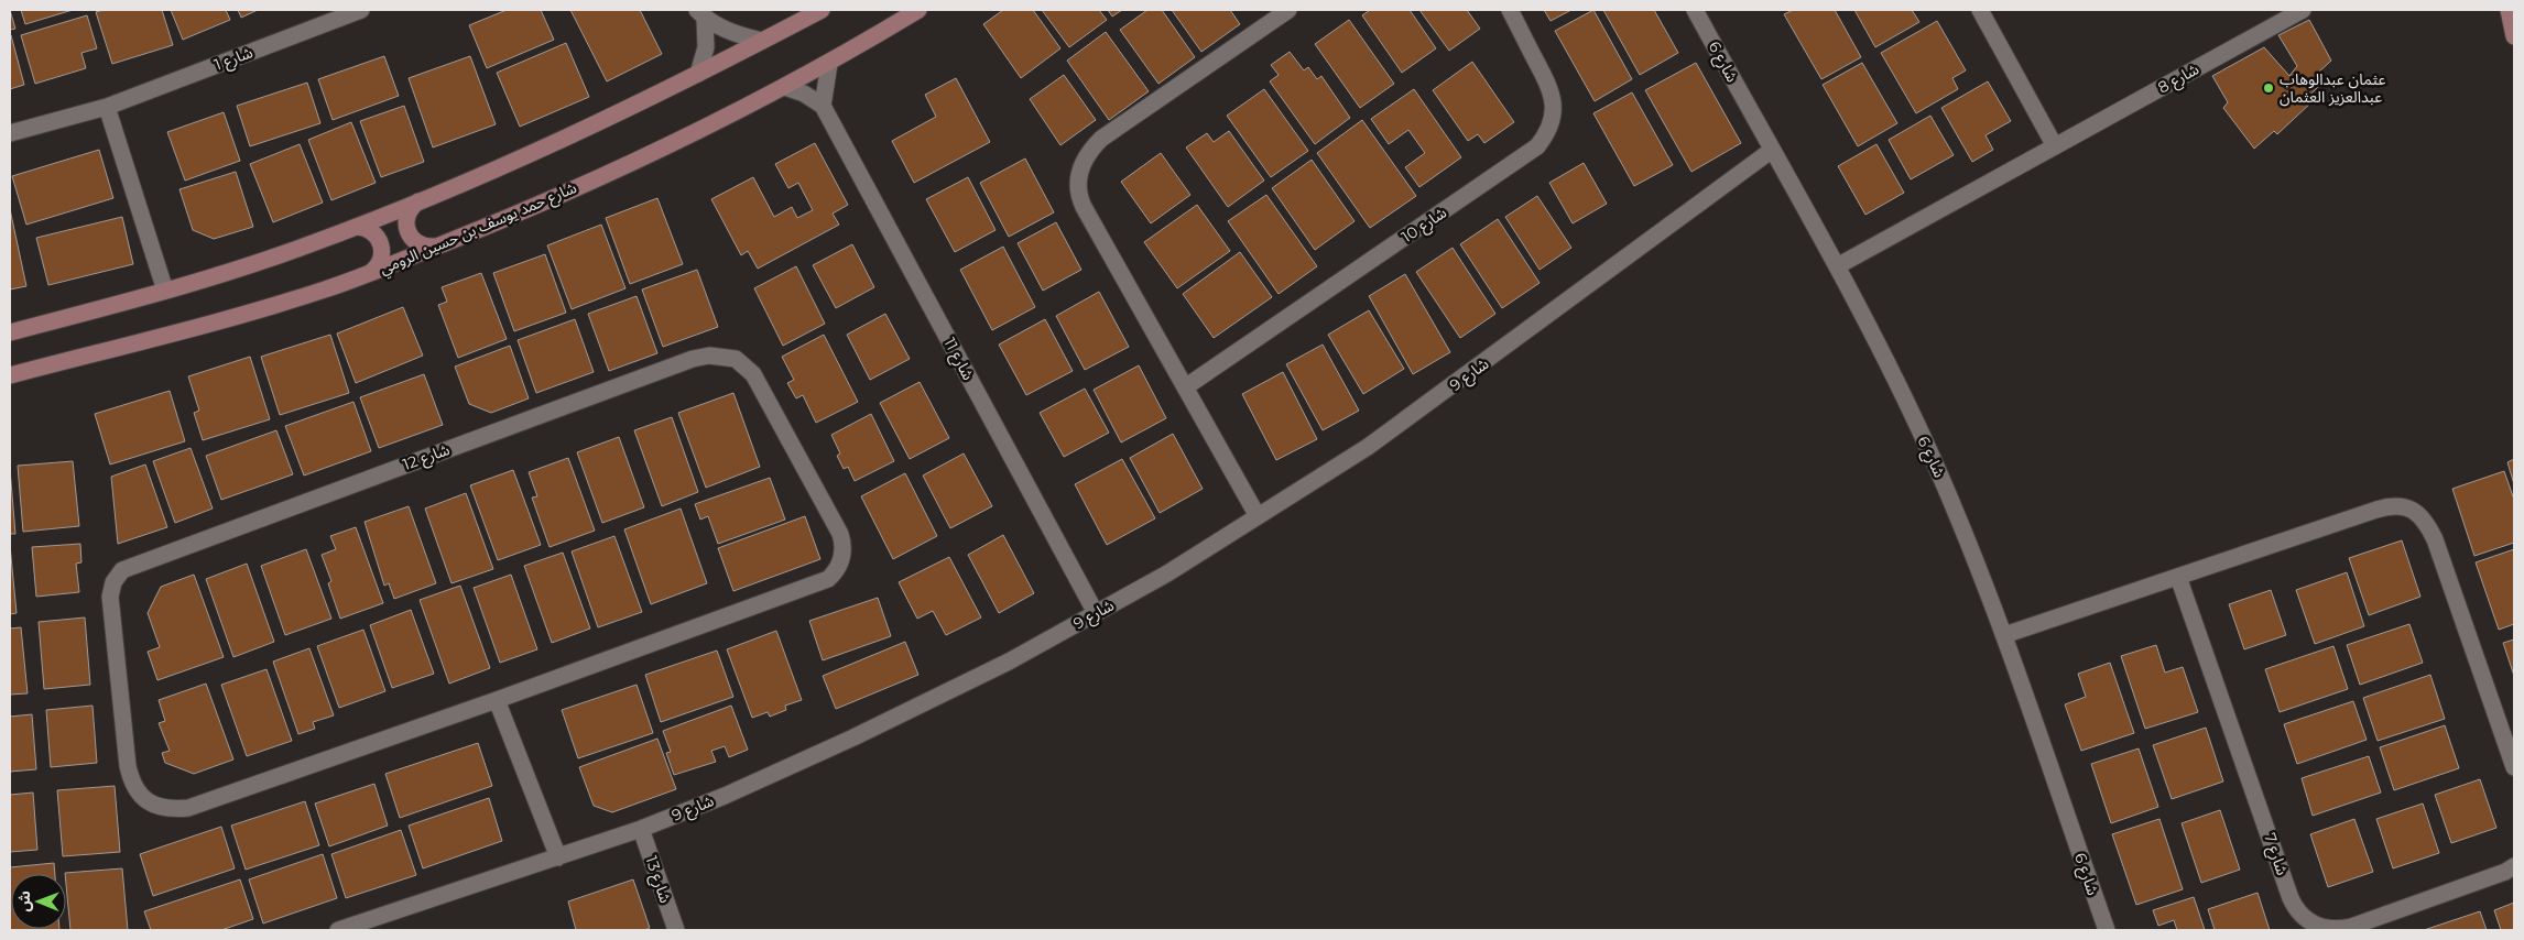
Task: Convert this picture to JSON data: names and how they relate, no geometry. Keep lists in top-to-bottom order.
{
  "streets": {
    "street": [
      "شارع 1",
      "شارع 6",
      "شارع 8",
      "شارع 10",
      "شارع حمد يوسف بن حسين الرومي",
      "شارع 11",
      "شارع 9",
      "شارع 12",
      "شارع 7",
      "شارع 13"
    ]
  },
  "crossings": [
    ["شارع 6", "شارع 8"],
    ["شارع 6", "شارع 9"],
    ["شارع 11", "شارع 9"],
    ["شارع 9", "شارع 13"]
  ],
  "places": ["عثمان عبدالوهاب عبدالعزيز العثمان"],
  "north": "left"
}
